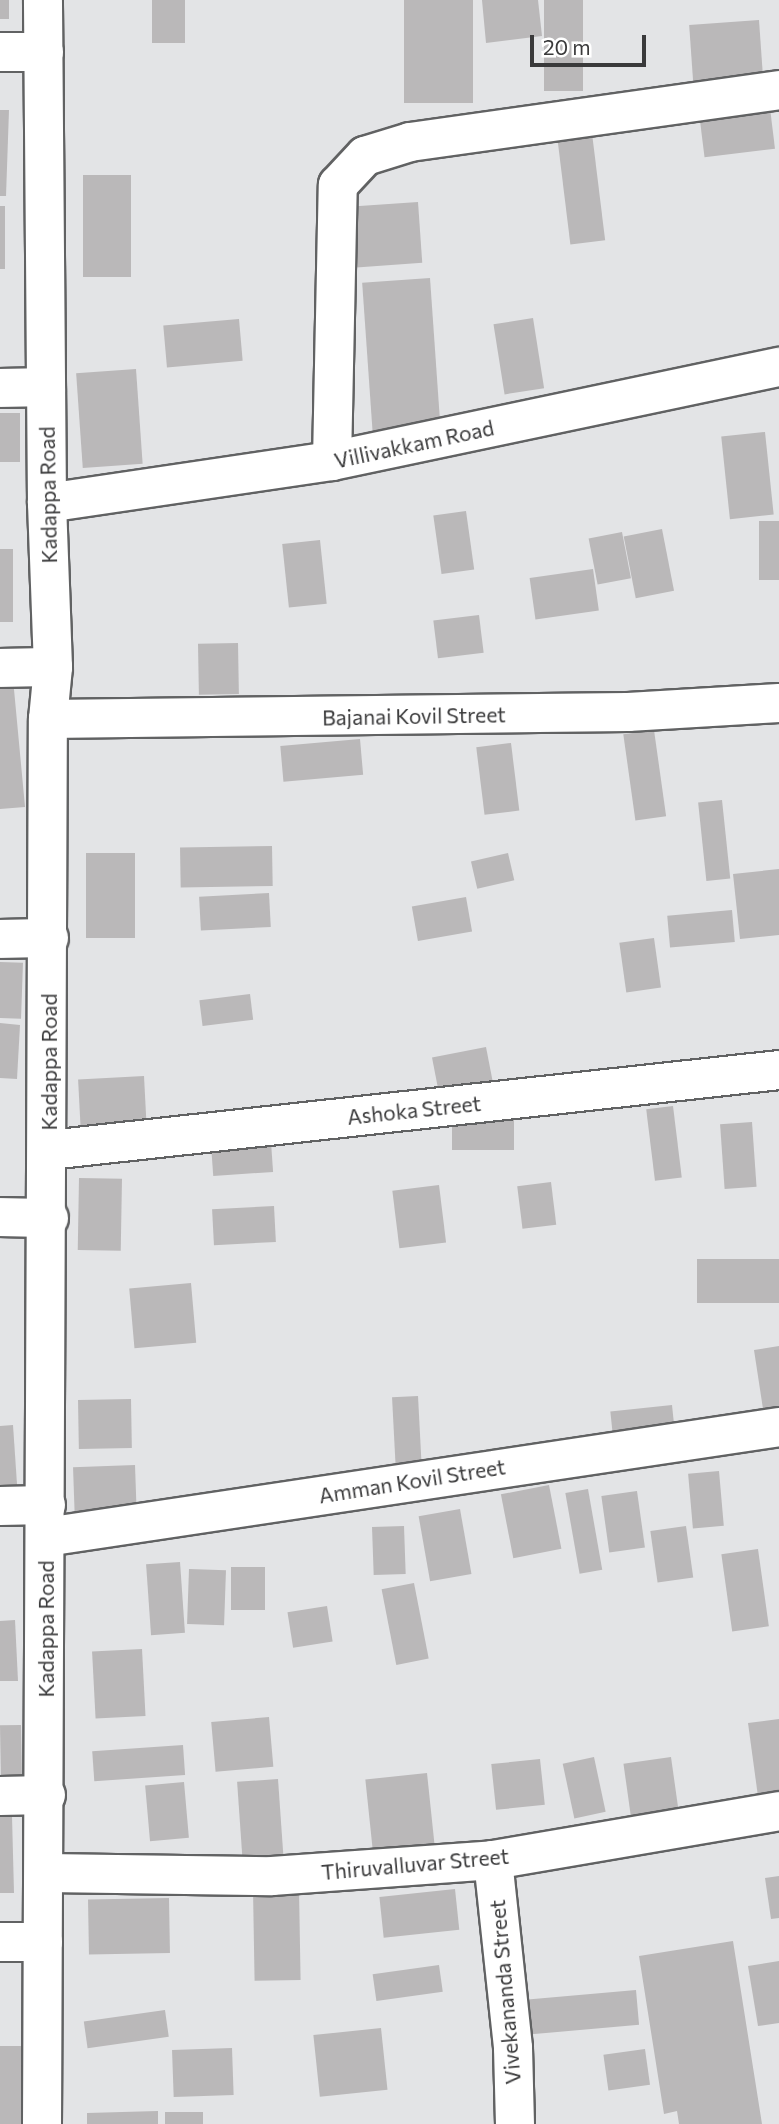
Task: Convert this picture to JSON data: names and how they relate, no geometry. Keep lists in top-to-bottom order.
{
  "streets": {
    "street": [
      "Villivakkam Road",
      "Kadappa Road",
      "Bajanai Kovil Street",
      "Ashoka Street",
      "Amman Kovil Street",
      "Thiruvalluvar Street",
      "Vivekananda Street"
    ]
  },
  "crossings": [
    ["Villivakkam Road", "Kadappa Road"],
    ["Kadappa Road", "Bajanai Kovil Street"],
    ["Kadappa Road", "Ashoka Street"],
    ["Kadappa Road", "Amman Kovil Street"],
    ["Kadappa Road", "Thiruvalluvar Street"],
    ["Thiruvalluvar Street", "Vivekananda Street"]
  ],
  "scale_bar": "20 m"
}
